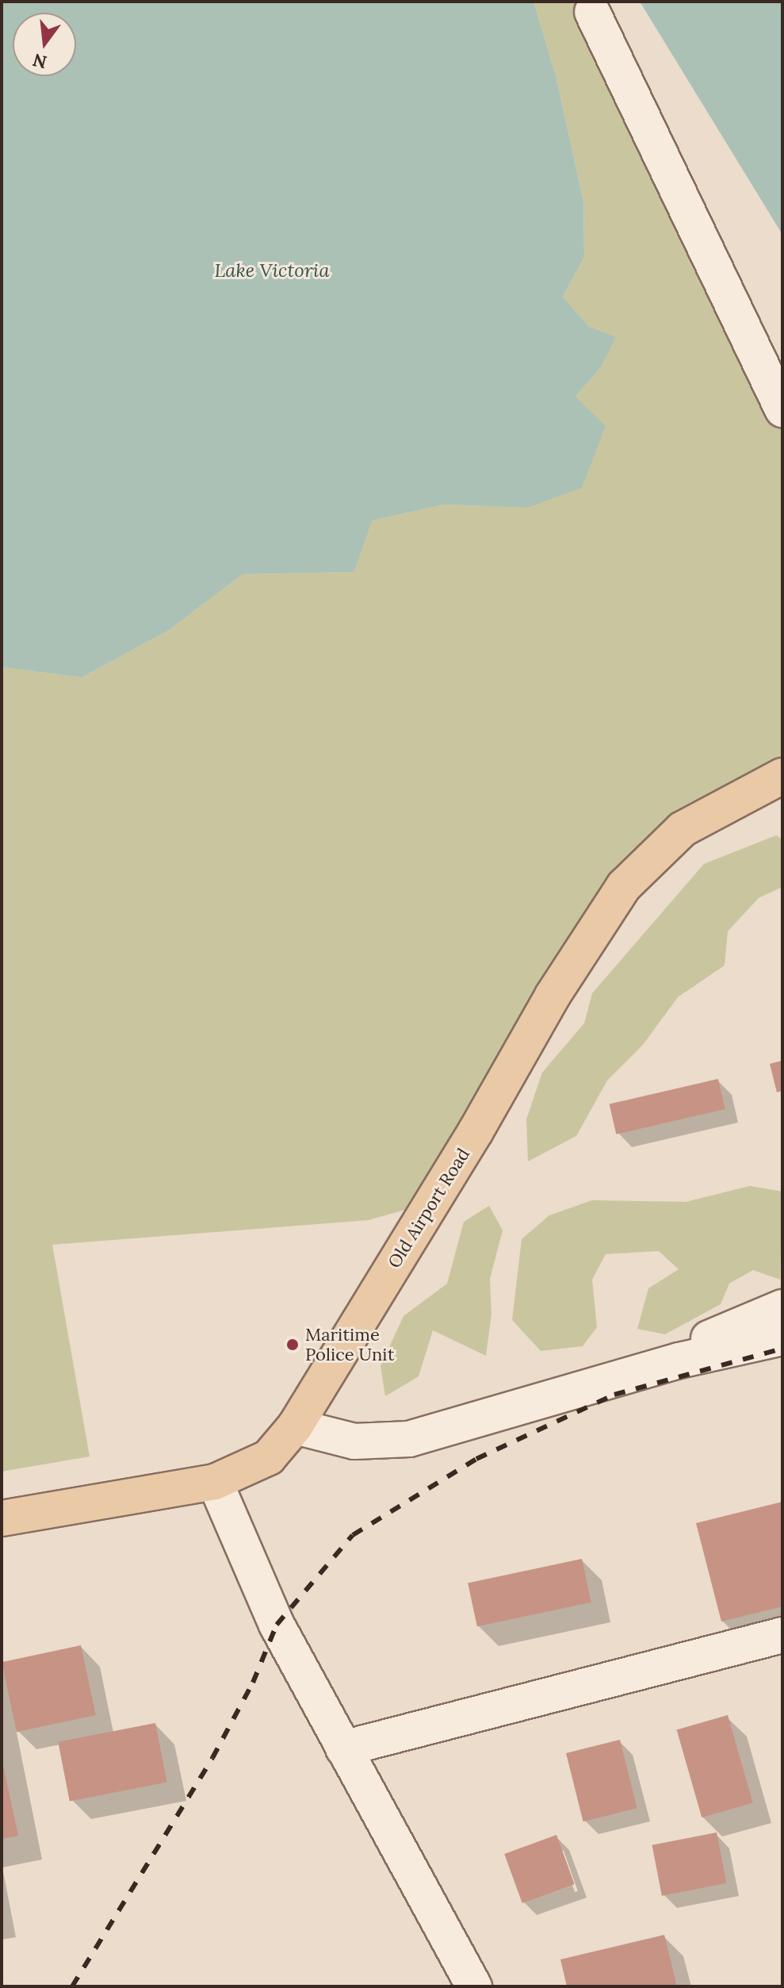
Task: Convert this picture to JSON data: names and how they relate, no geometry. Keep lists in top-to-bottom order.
{
  "streets": {
    "main road": ["Old Airport Road"]
  },
  "water": ["Lake Victoria"],
  "places": ["Maritime Police Unit"],
  "north": "bottom"
}
